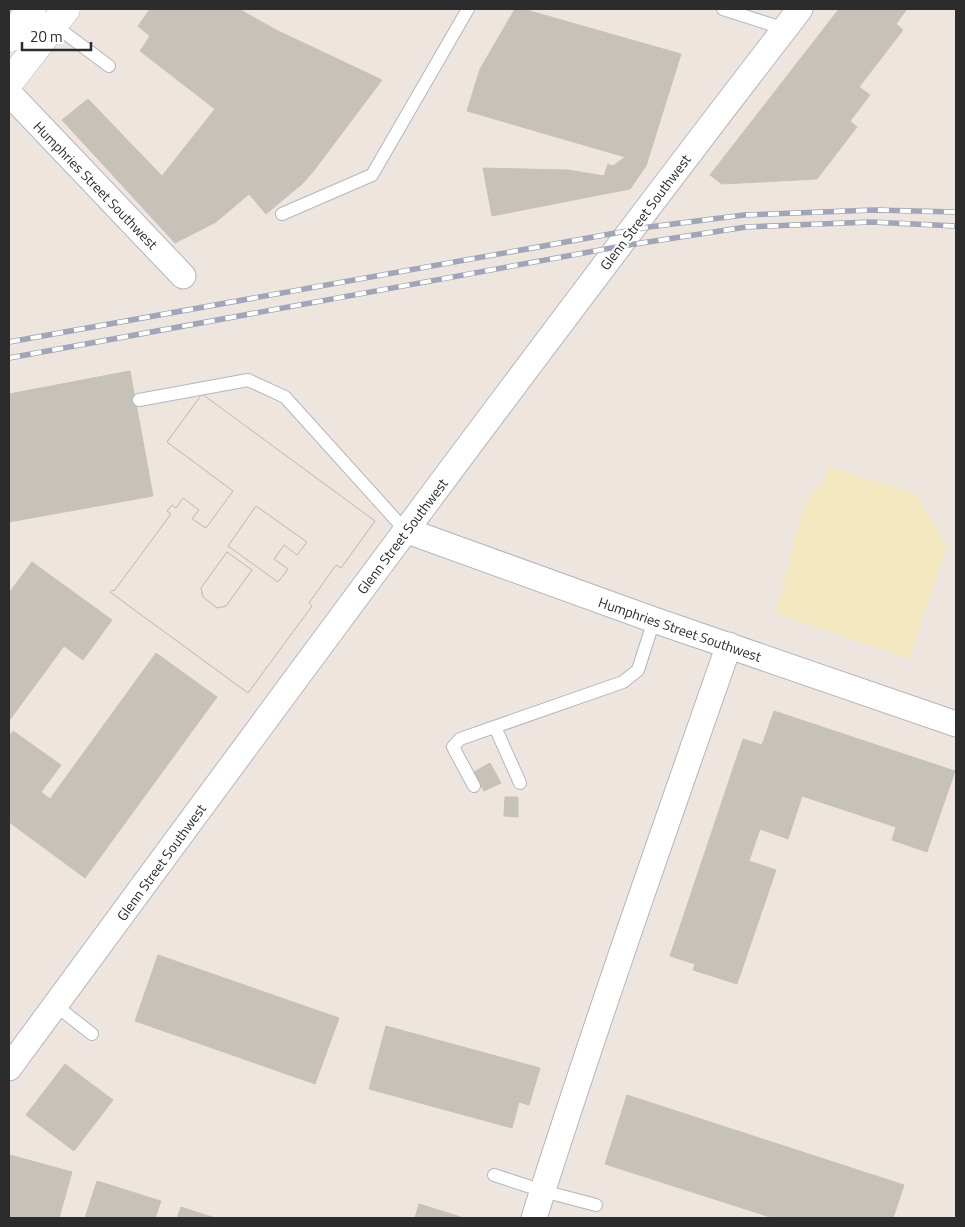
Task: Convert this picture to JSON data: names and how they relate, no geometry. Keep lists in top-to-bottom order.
{
  "streets": {
    "street": ["Humphries Street Southwest", "Glenn Street Southwest"]
  },
  "crossings": [
    ["Humphries Street Southwest", "Glenn Street Southwest"]
  ],
  "scale_bar": "20 m"
}
